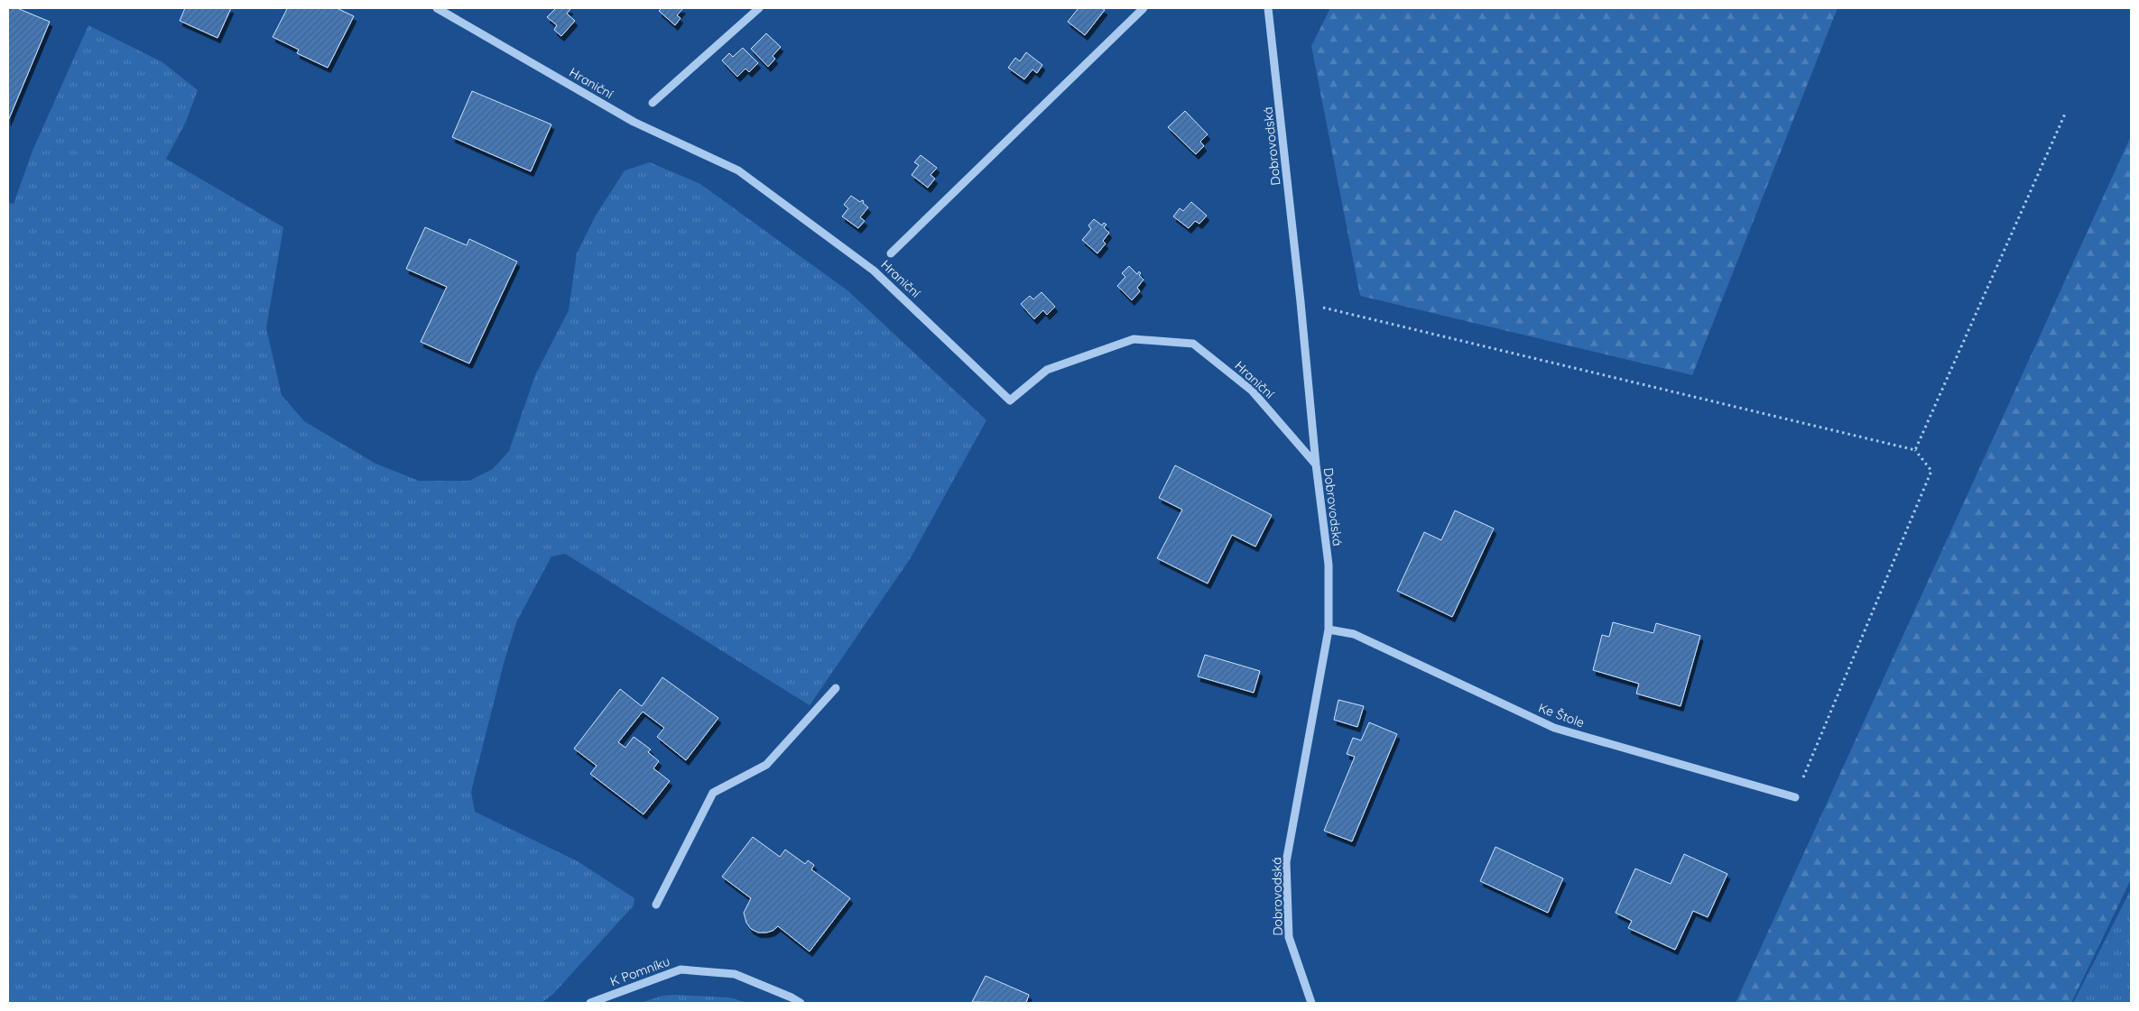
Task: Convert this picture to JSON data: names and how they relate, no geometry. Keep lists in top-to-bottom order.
{
  "streets": {
    "street": [
      "Hraniční",
      "Dobrovodská",
      "Ke Štole",
      "K Pomníku"
    ]
  },
  "crossings": [
    ["Hraniční", "Dobrovodská"],
    ["Dobrovodská", "Ke Štole"]
  ]
}
